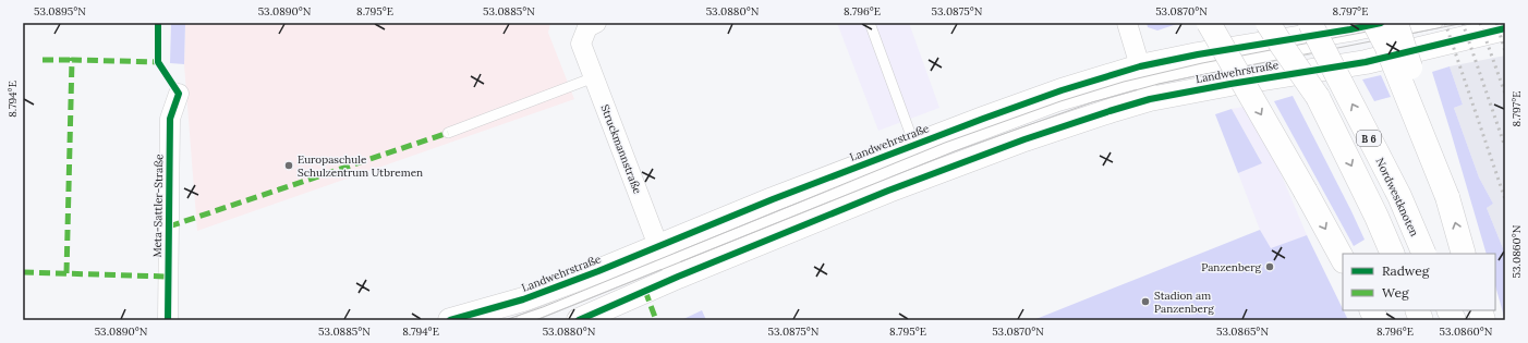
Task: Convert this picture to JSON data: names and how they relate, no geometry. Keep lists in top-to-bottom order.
{
  "streets": {
    "main road": ["Landwehrstraße", "B 6", "Nordwestknoten"],
    "street": ["Struckmannstraße", "Meta-Sattler-Straße"]
  },
  "crossings": [
    ["Landwehrstraße", "Struckmannstraße"]
  ],
  "places": ["Europaschule Schulzentrum Utbremen", "Panzenberg", "Stadion am Panzenberg"],
  "legend": ["Radweg", "Weg"],
  "coordinates": [
    "53.0895°N",
    "53.0890°N",
    "8.795°E",
    "53.0885°N",
    "53.0880°N",
    "8.796°E",
    "53.0875°N",
    "53.0870°N",
    "8.797°E",
    "8.794°E",
    "53.0860°N",
    "53.0865°N"
  ]
}
